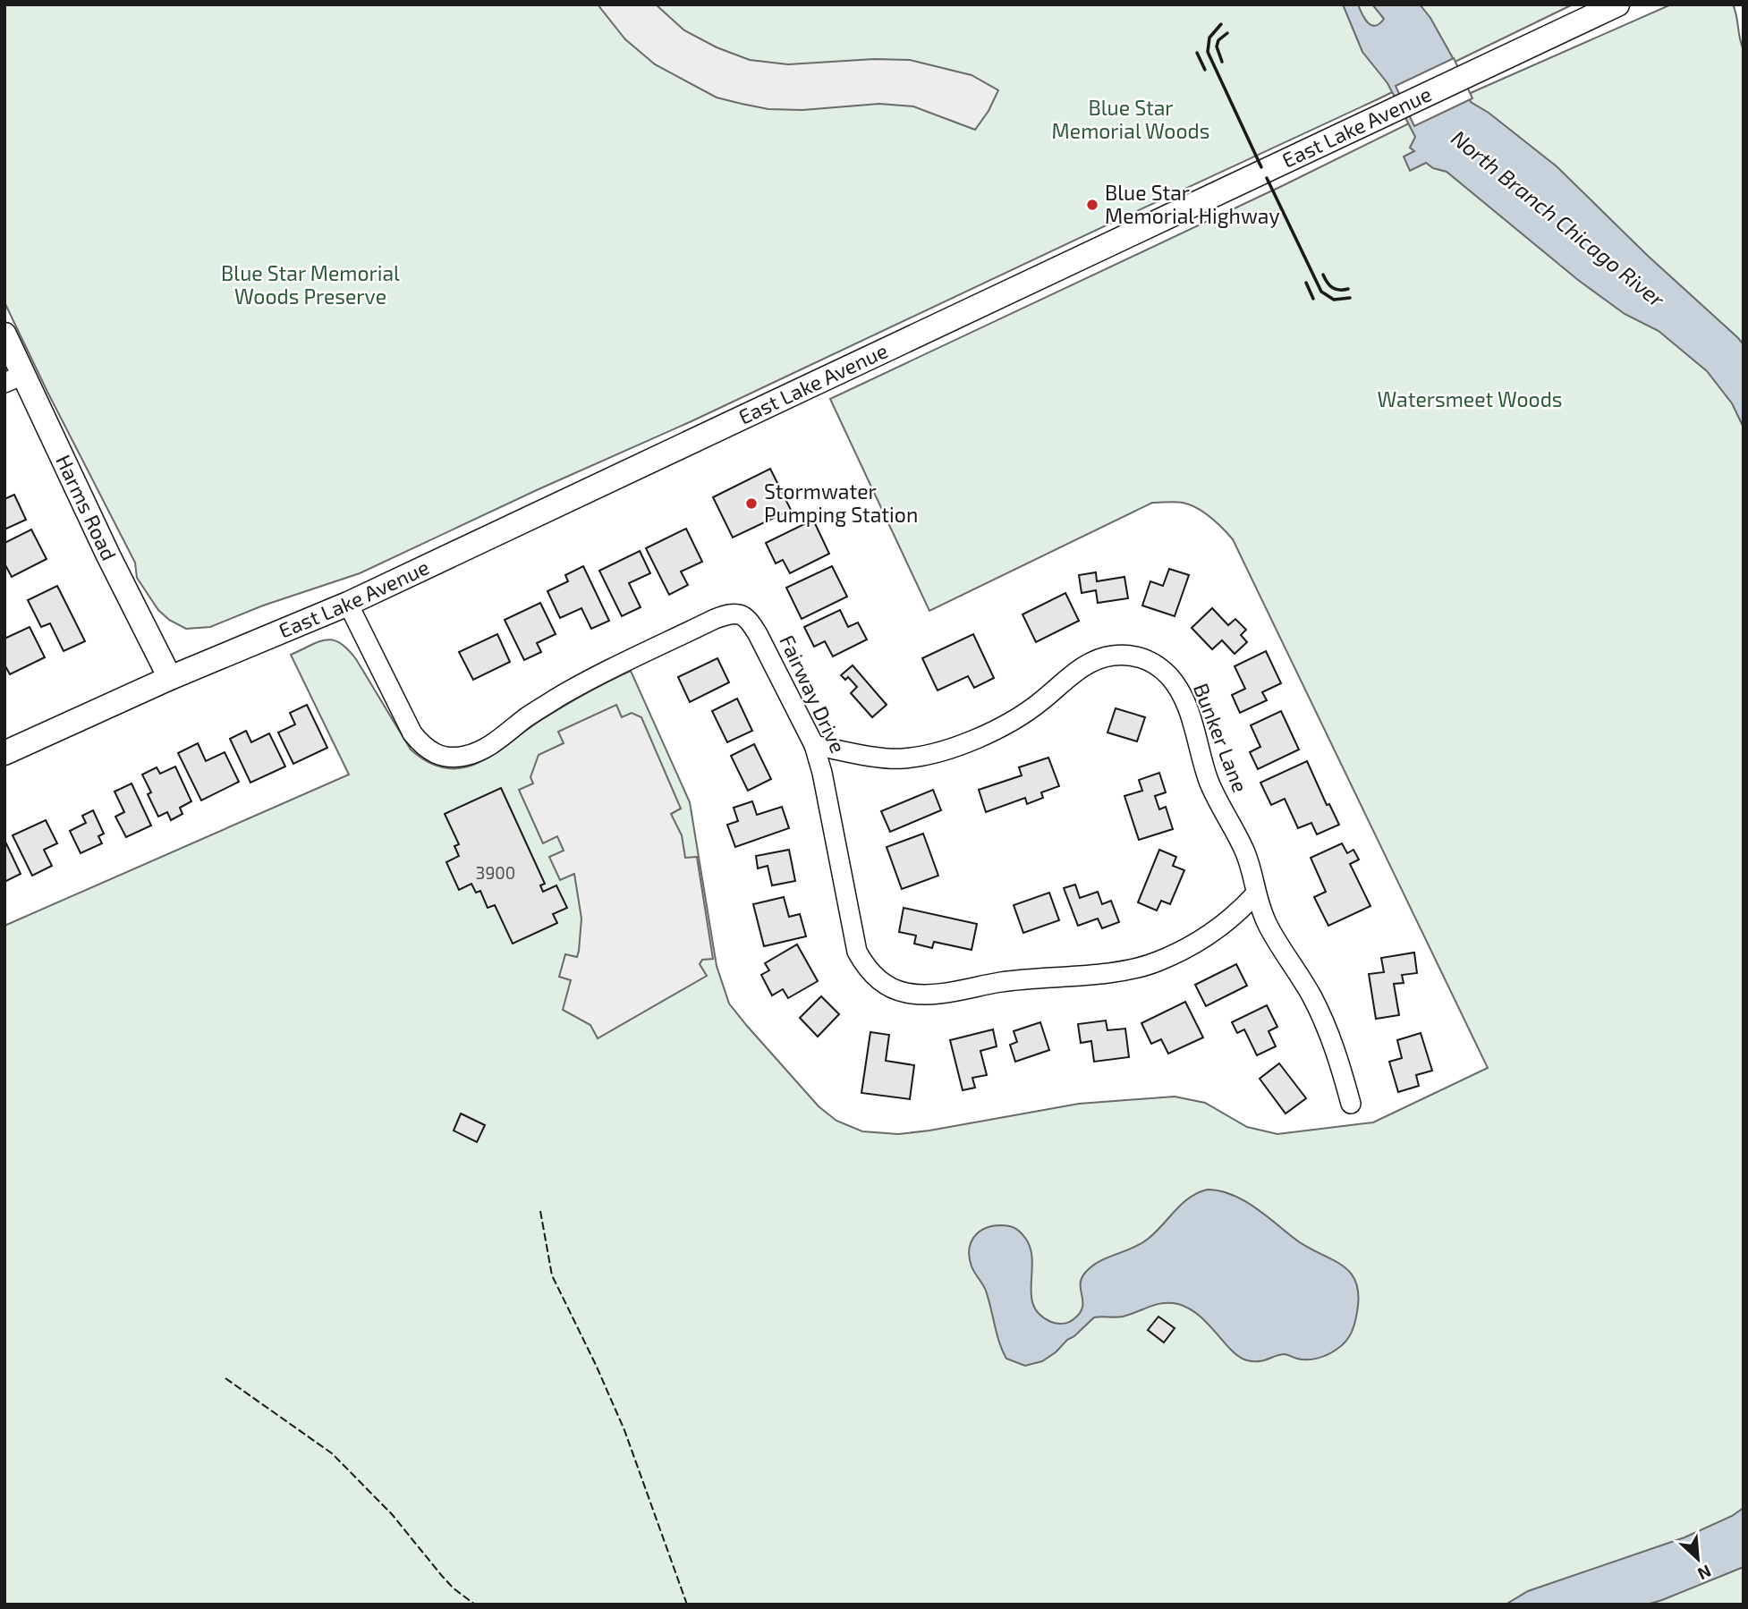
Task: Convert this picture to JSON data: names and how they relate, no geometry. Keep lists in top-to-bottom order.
{
  "streets": {
    "main road": ["East Lake Avenue", "Harms Road"],
    "street": ["Fairway Drive", "Bunker Lane"]
  },
  "crossings": [
    ["East Lake Avenue", "Harms Road"],
    ["East Lake Avenue", "Fairway Drive"],
    ["Fairway Drive", "Bunker Lane"]
  ],
  "water": ["North Branch Chicago River"],
  "parks": ["Blue Star Memorial Woods", "Blue Star Memorial Woods Preserve", "Watersmeet Woods"],
  "places": ["Blue Star Memorial Highway", "Stormwater Pumping Station"],
  "house_numbers": ["3900"],
  "north": "bottom right"
}
